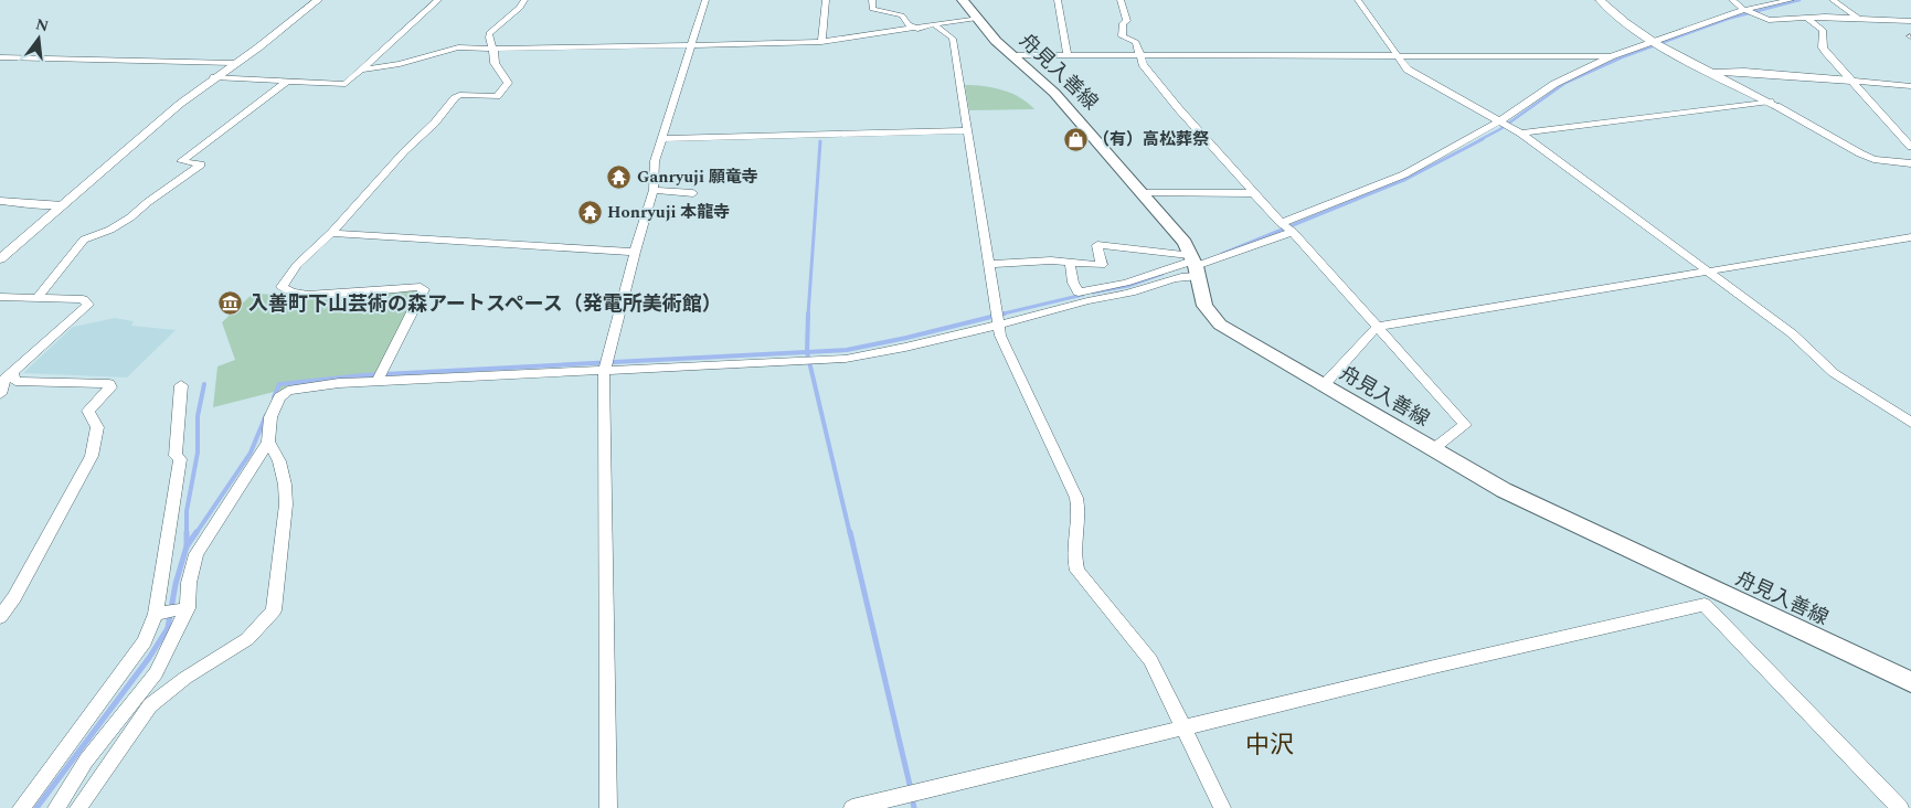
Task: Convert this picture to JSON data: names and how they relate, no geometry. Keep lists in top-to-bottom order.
{
  "streets": {
    "main road": ["舟見入善線"]
  },
  "districts": ["中沢"],
  "places": {
    "shop": ["（有）高松葬祭"],
    "temple": ["Ganryuji 願竜寺", "Honryuji 本龍寺"],
    "museum": ["入善町下山芸術の森アートスペース（発電所美術館）"]
  },
  "north": "top"
}
